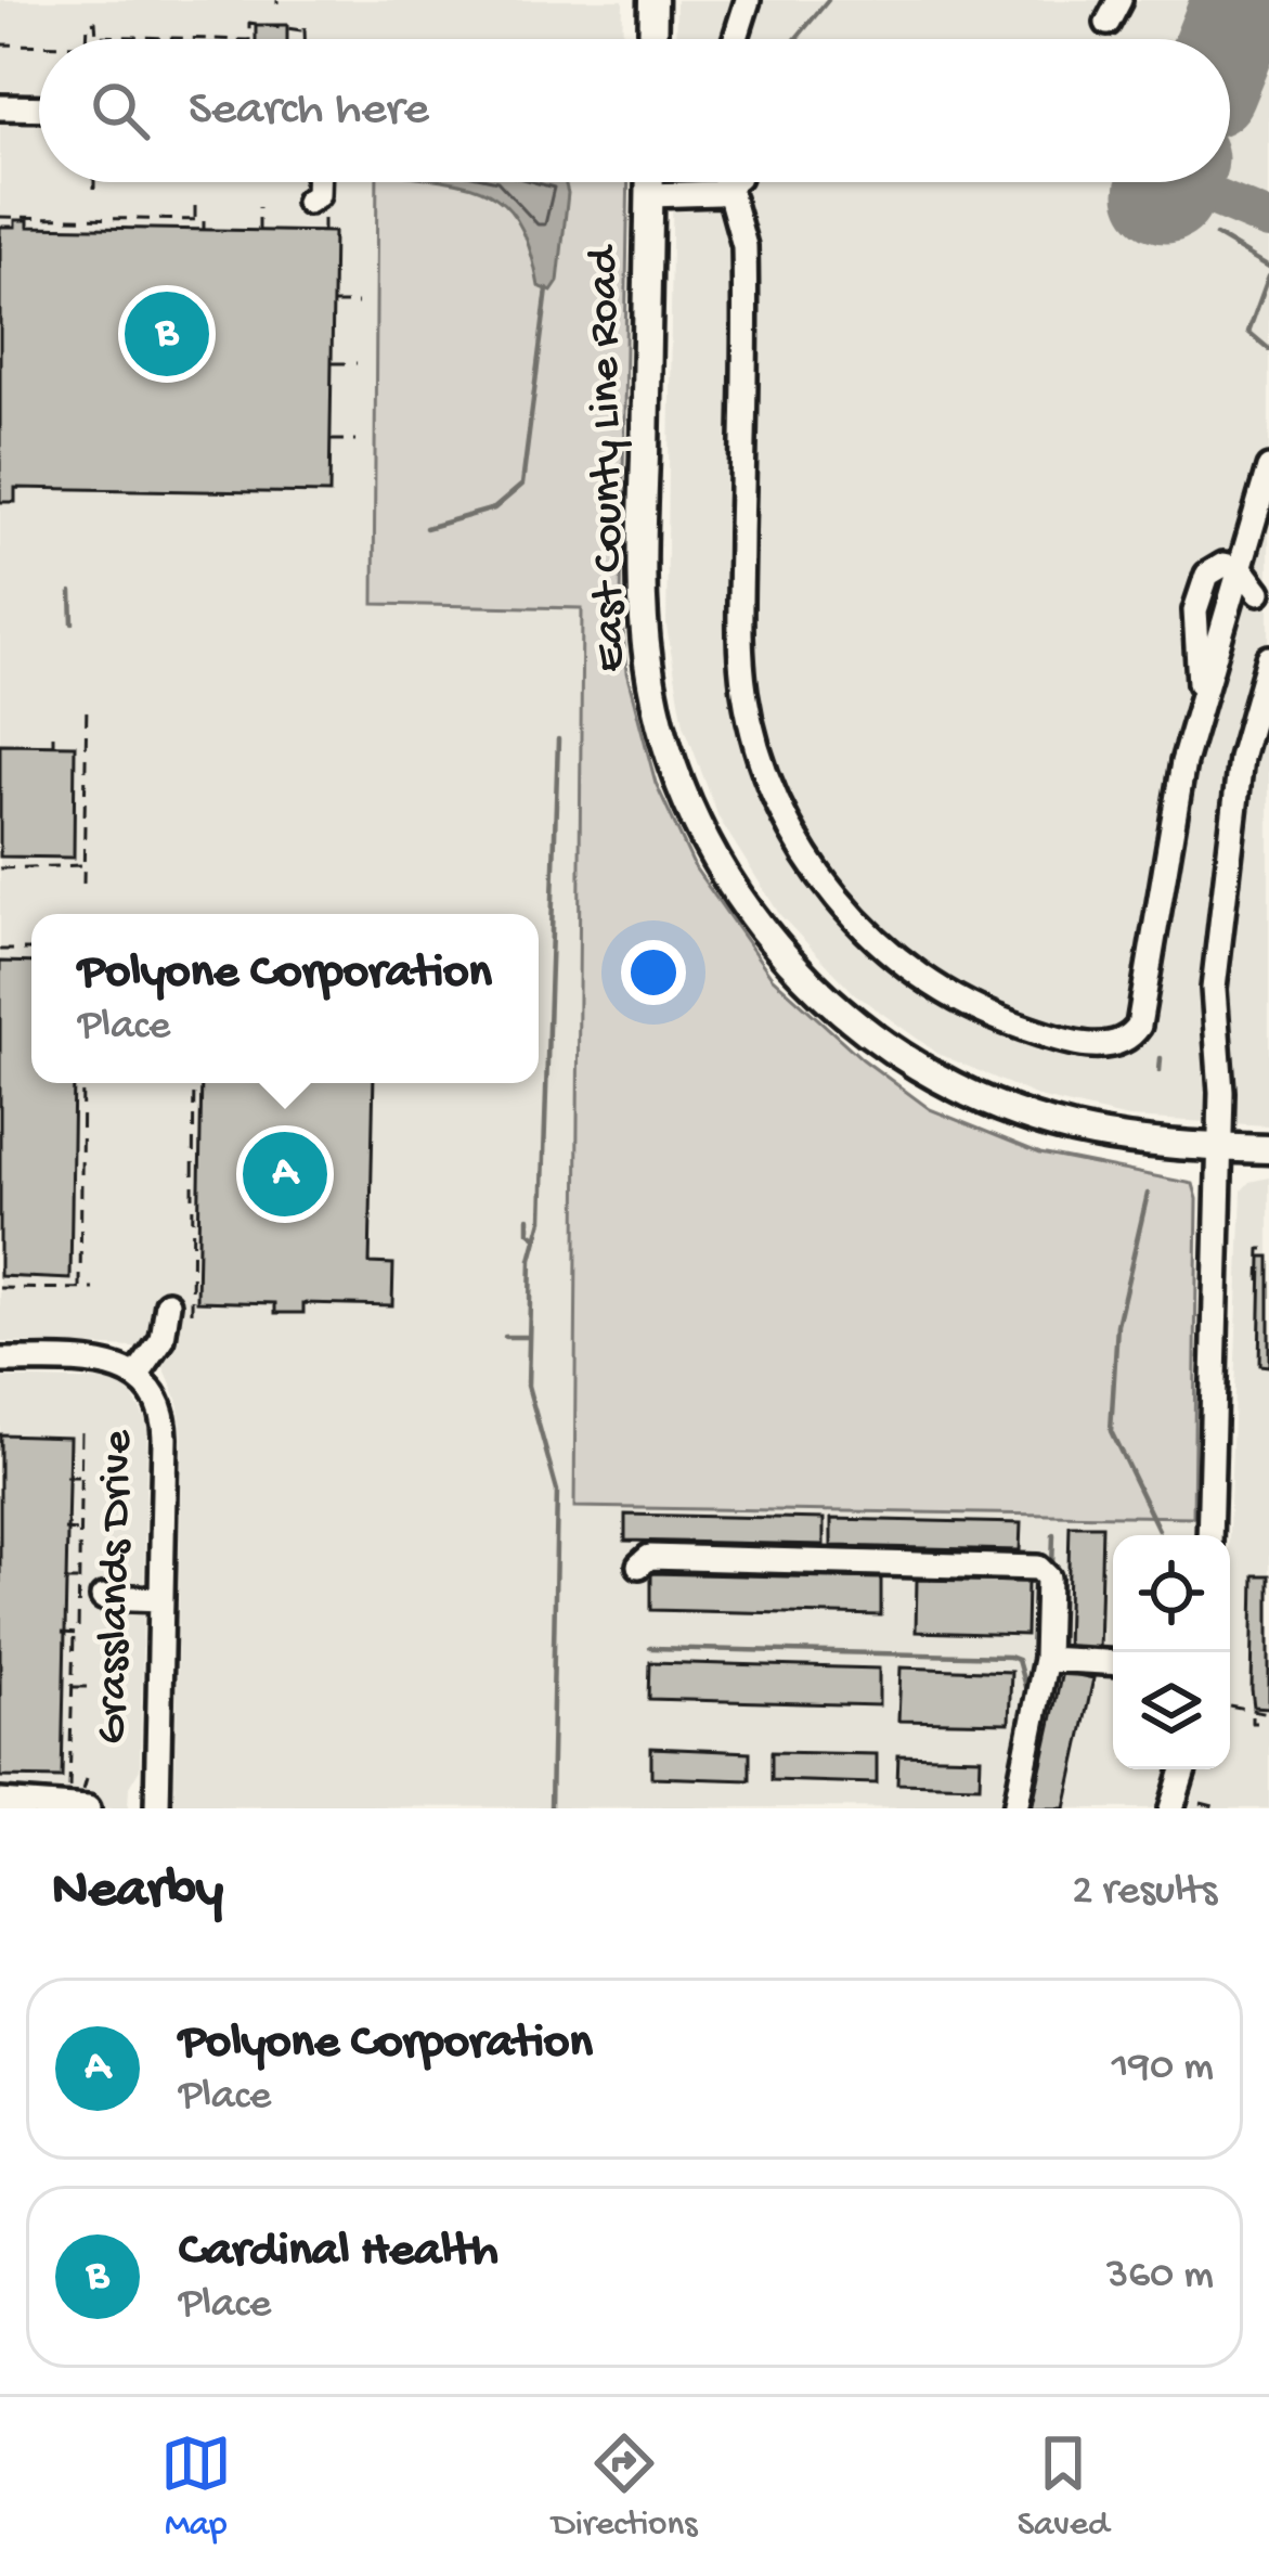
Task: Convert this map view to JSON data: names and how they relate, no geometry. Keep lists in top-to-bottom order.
{
  "streets": {
    "main road": ["East County Line Road"],
    "street": ["Grasslands Drive"]
  },
  "page": {
    "search": "Search here",
    "pins": ["B", "A"],
    "popup": ["Polyone Corporation", "Place"],
    "heading": ["Nearby", "2 results"],
    "list": [
      {
        "mark": "A",
        "name": "Polyone Corporation",
        "note": "Place",
        "value": "190 m"
      },
      {
        "mark": "B",
        "name": "Cardinal Health",
        "note": "Place",
        "value": "360 m"
      }
    ],
    "nav": ["Map", "Directions", "Saved"]
  }
}
